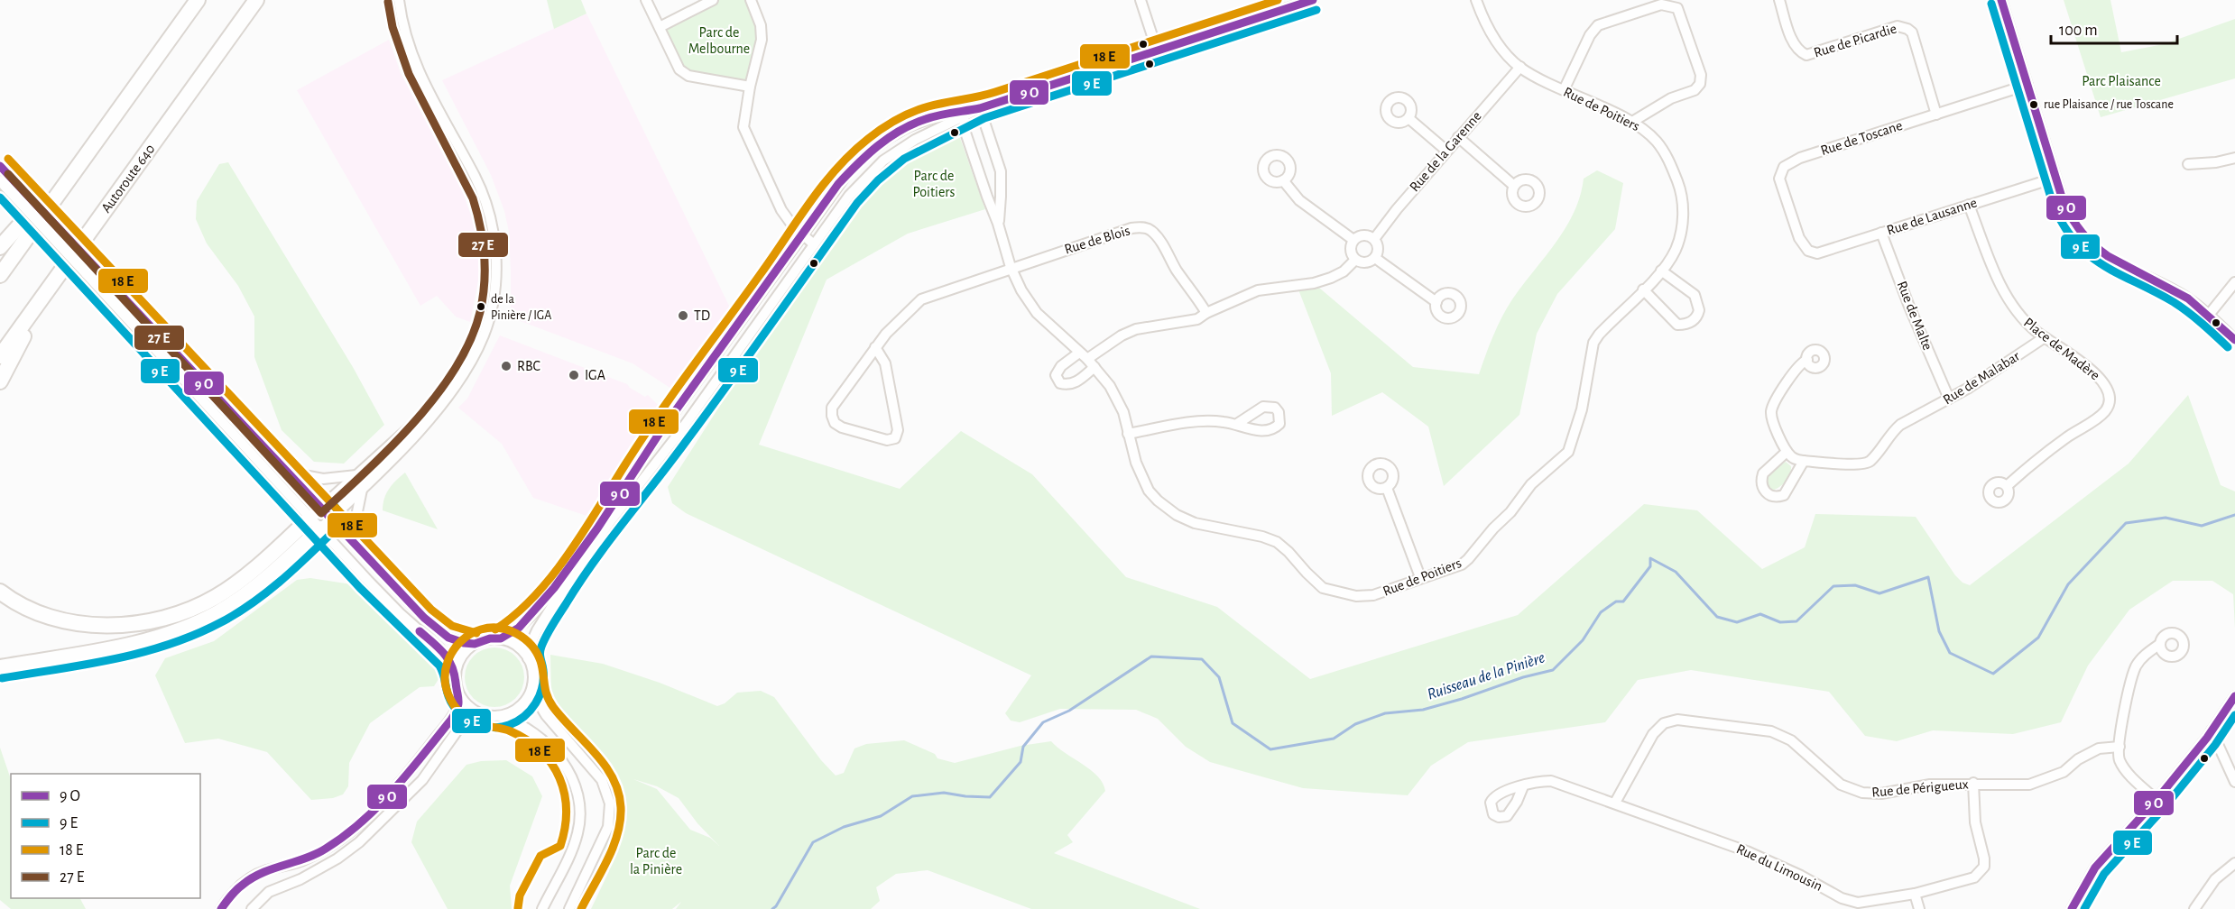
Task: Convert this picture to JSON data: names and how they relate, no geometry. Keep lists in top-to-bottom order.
{
  "streets": {
    "highway": ["Autoroute 640"],
    "street": [
      "Rue de Picardie",
      "Rue de Poitiers",
      "Rue de Toscane",
      "Rue de la Garenne",
      "Rue de Lausanne",
      "Rue de Blois",
      "Rue de Malte",
      "Place de Madère",
      "Rue de Malabar",
      "Rue de Périgueux",
      "Rue du Limousin"
    ]
  },
  "crossings": [
    ["Rue de Picardie", "Rue de Toscane"],
    ["Rue de Poitiers", "Rue de la Garenne"],
    ["Rue de Poitiers", "Rue de Blois"],
    ["Rue de Toscane", "Rue de Lausanne"],
    ["Rue de Lausanne", "Rue de Malte"],
    ["Rue de Lausanne", "Place de Madère"],
    ["Rue de Malte", "Rue de Malabar"],
    ["Place de Madère", "Rue de Malabar"],
    ["Rue de Périgueux", "Rue du Limousin"]
  ],
  "water": ["Ruisseau de la Pinière"],
  "parks": [
    "Parc de Melbourne",
    "Parc Plaisance",
    "Parc de Poitiers",
    "Parc de la Pinière"
  ],
  "places": [
    "rue Plaisance / rue Toscane",
    "de la Pinière / IGA",
    "TD",
    "RBC",
    "IGA"
  ],
  "legend": [
    "9 O",
    "9 E",
    "18 E",
    "27 E"
  ],
  "scale_bar": "100 m"
}
